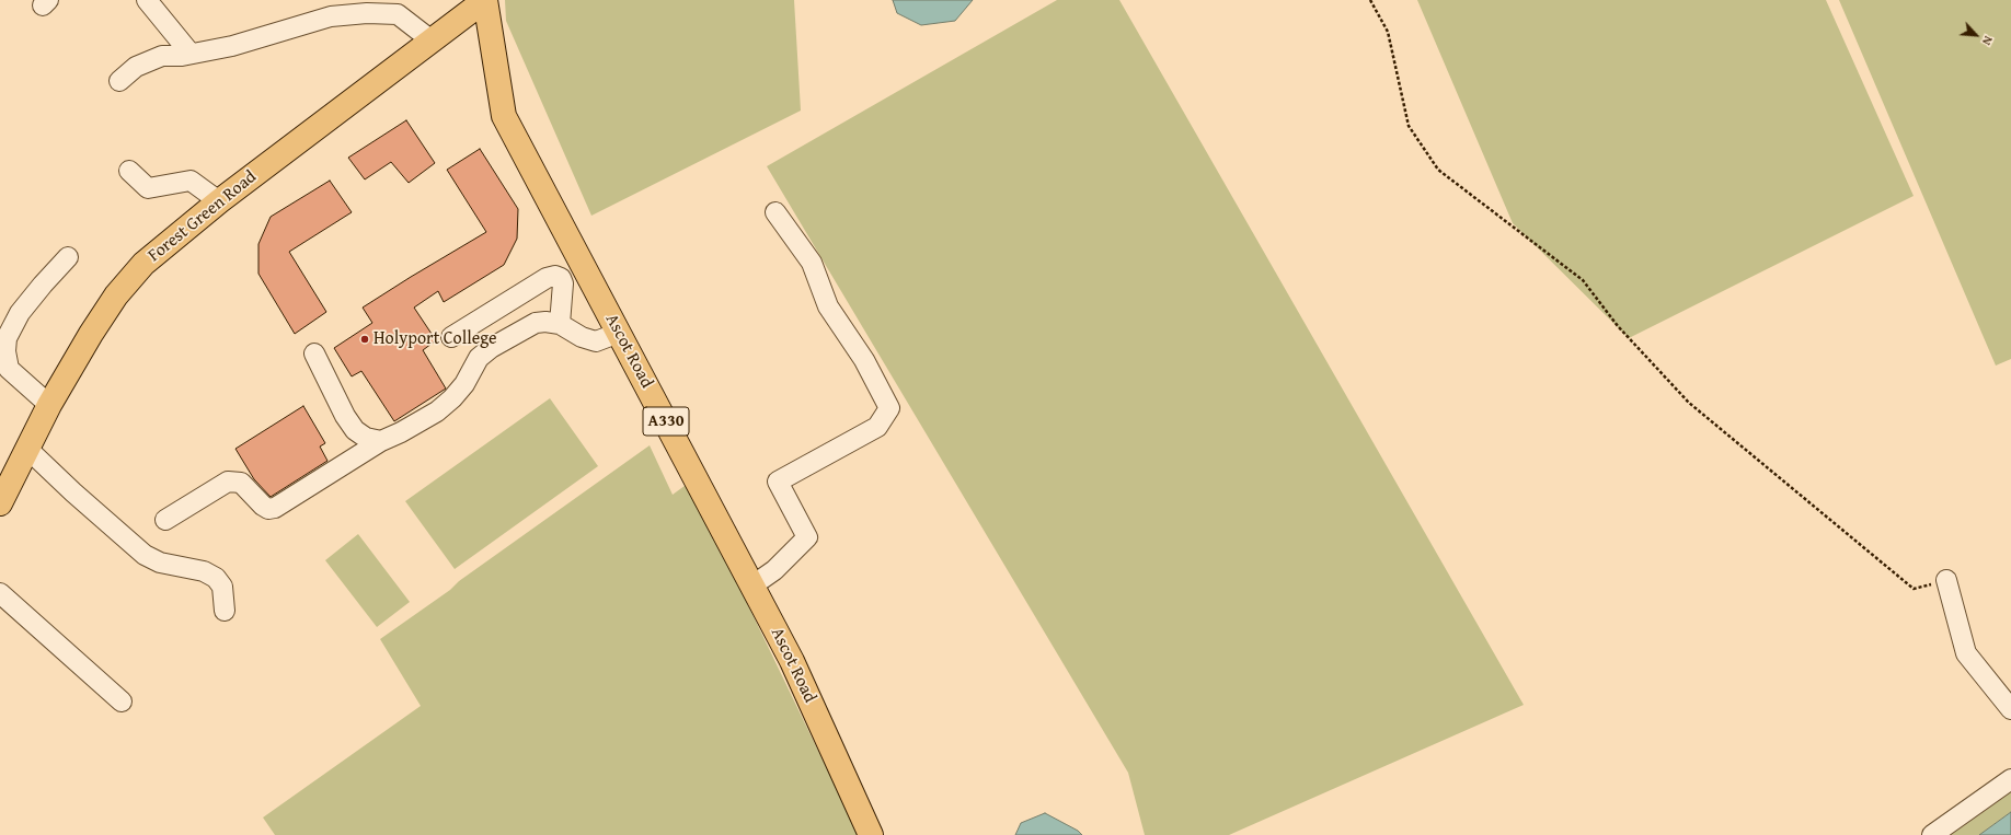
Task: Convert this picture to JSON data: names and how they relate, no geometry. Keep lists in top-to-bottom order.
{
  "streets": {
    "main road": ["Forest Green Road", "Ascot Road", "A330"]
  },
  "crossings": [
    ["Forest Green Road", "Ascot Road"]
  ],
  "places": ["Holyport College"],
  "north": "bottom right"
}
